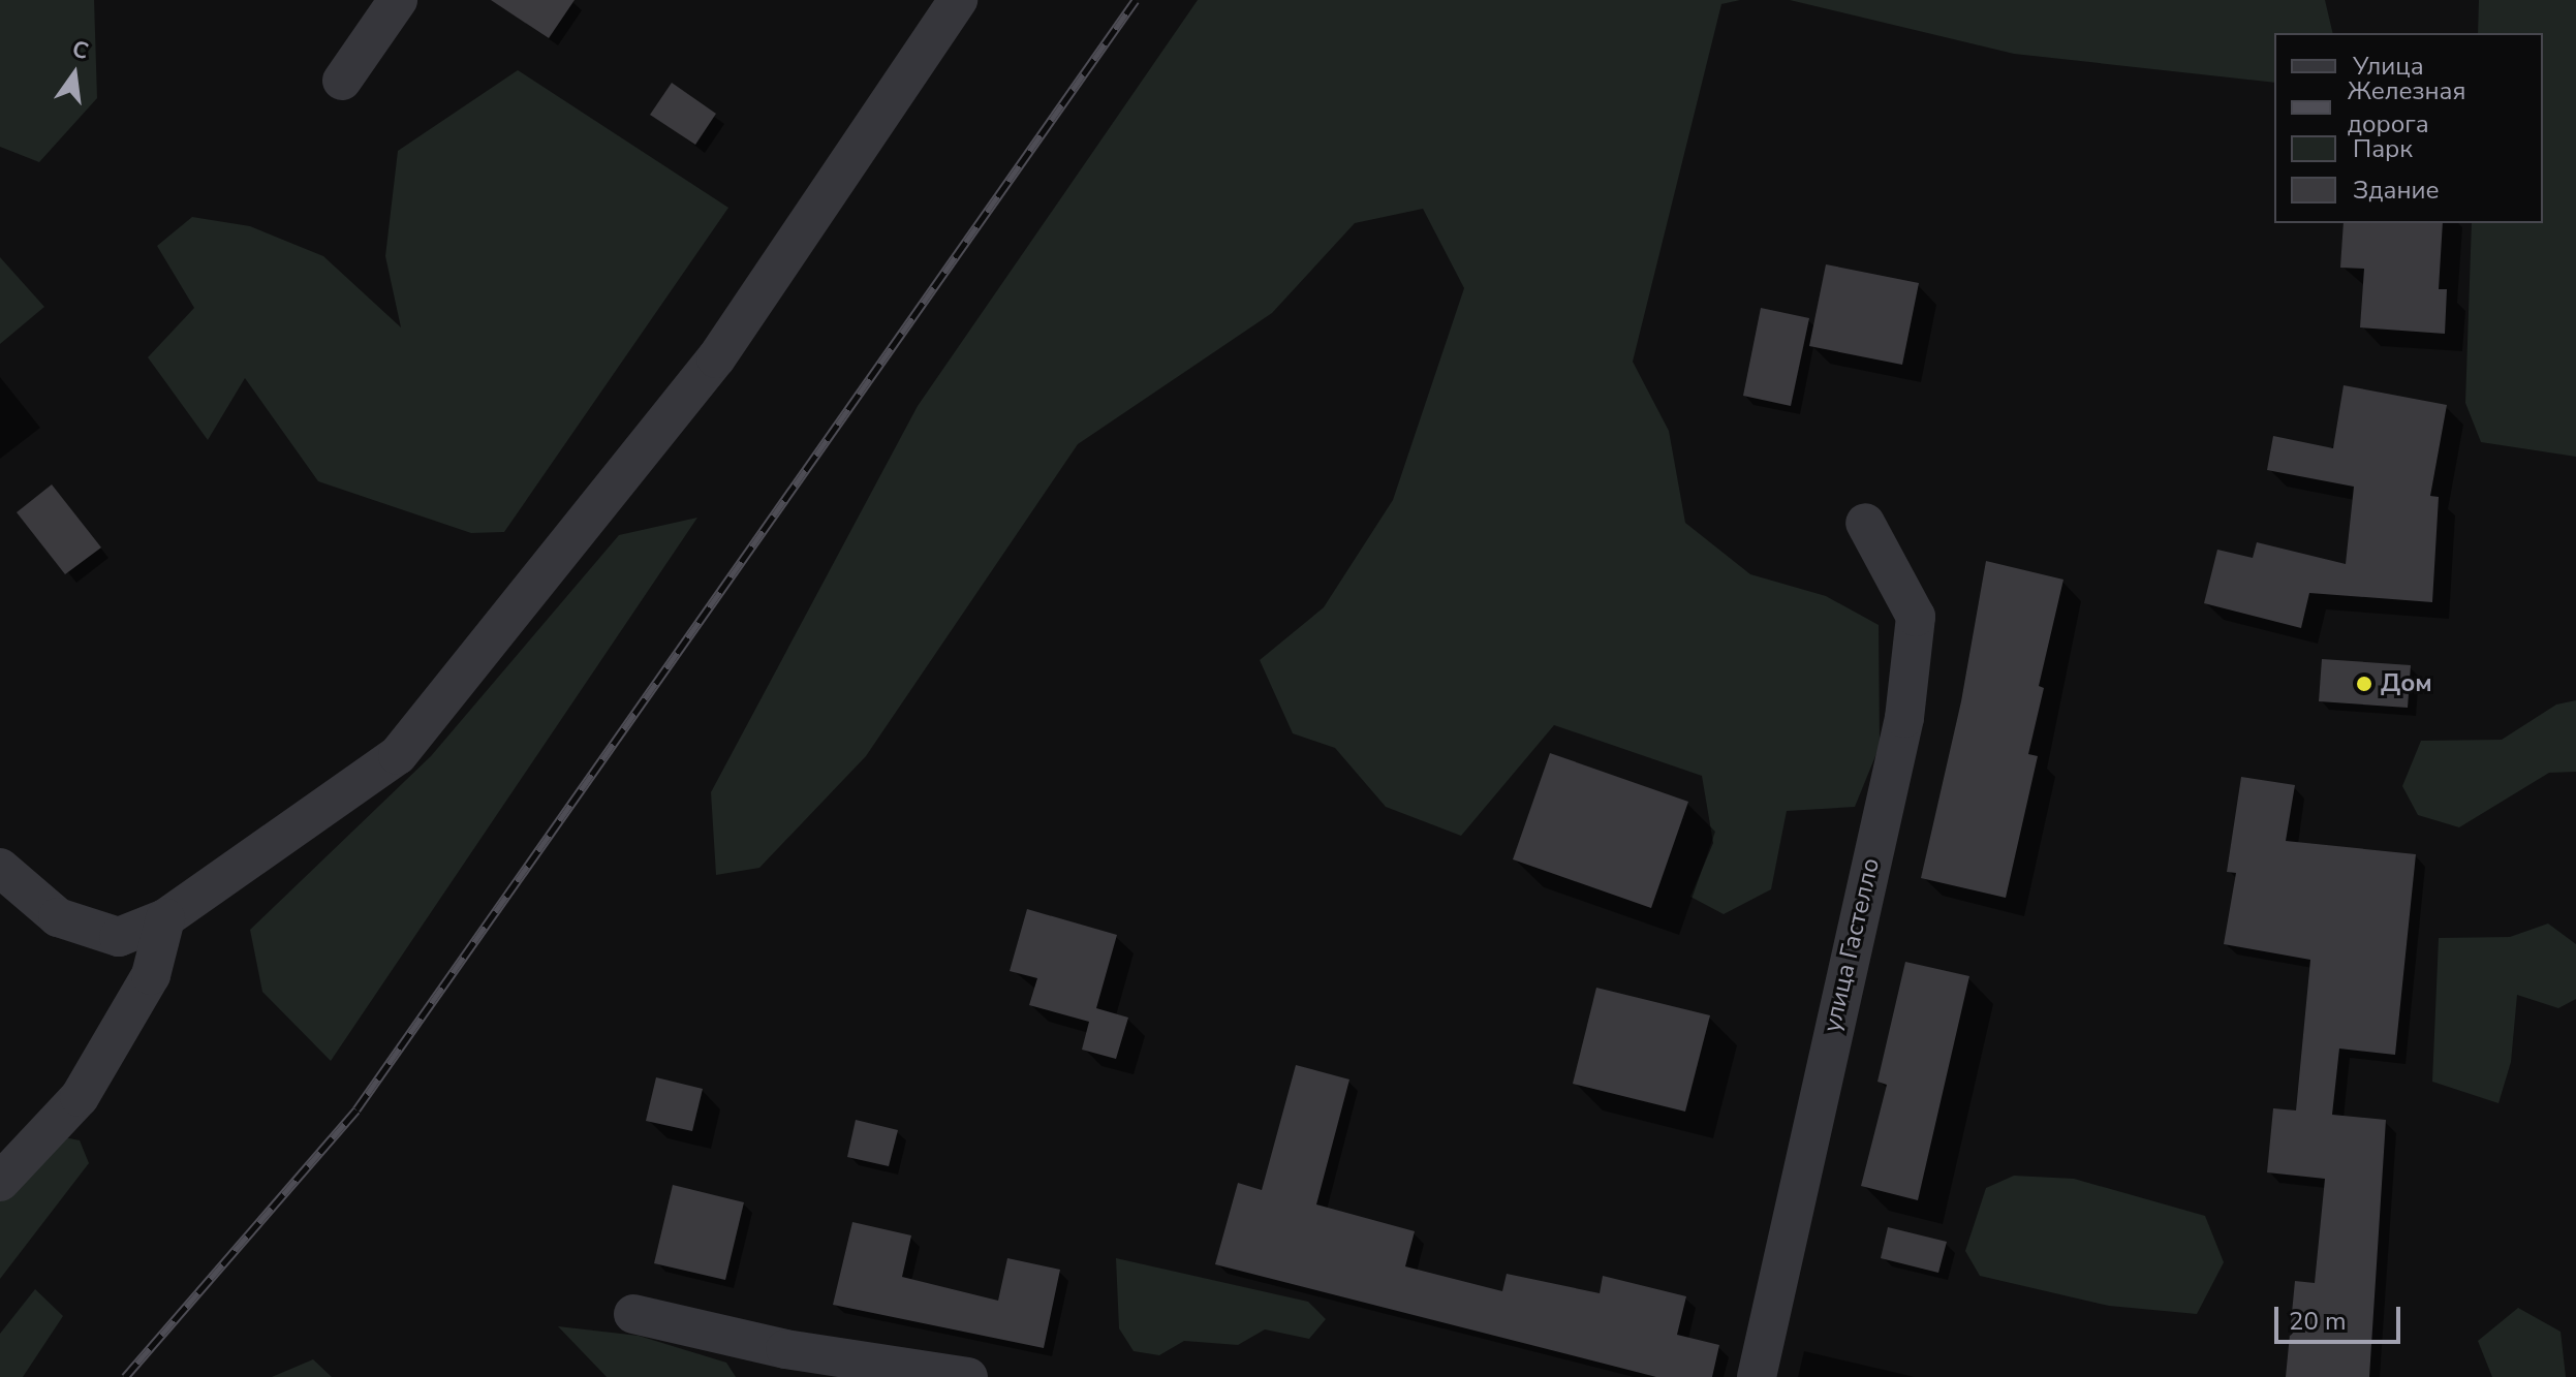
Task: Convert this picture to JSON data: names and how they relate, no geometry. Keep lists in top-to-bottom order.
{
  "streets": {
    "street": ["улица Гастелло"]
  },
  "places": ["Дом"],
  "legend": [
    "Улица",
    "Железная дорога",
    "Парк",
    "Здание"
  ],
  "scale_bar": "20 m",
  "north": "top"
}
